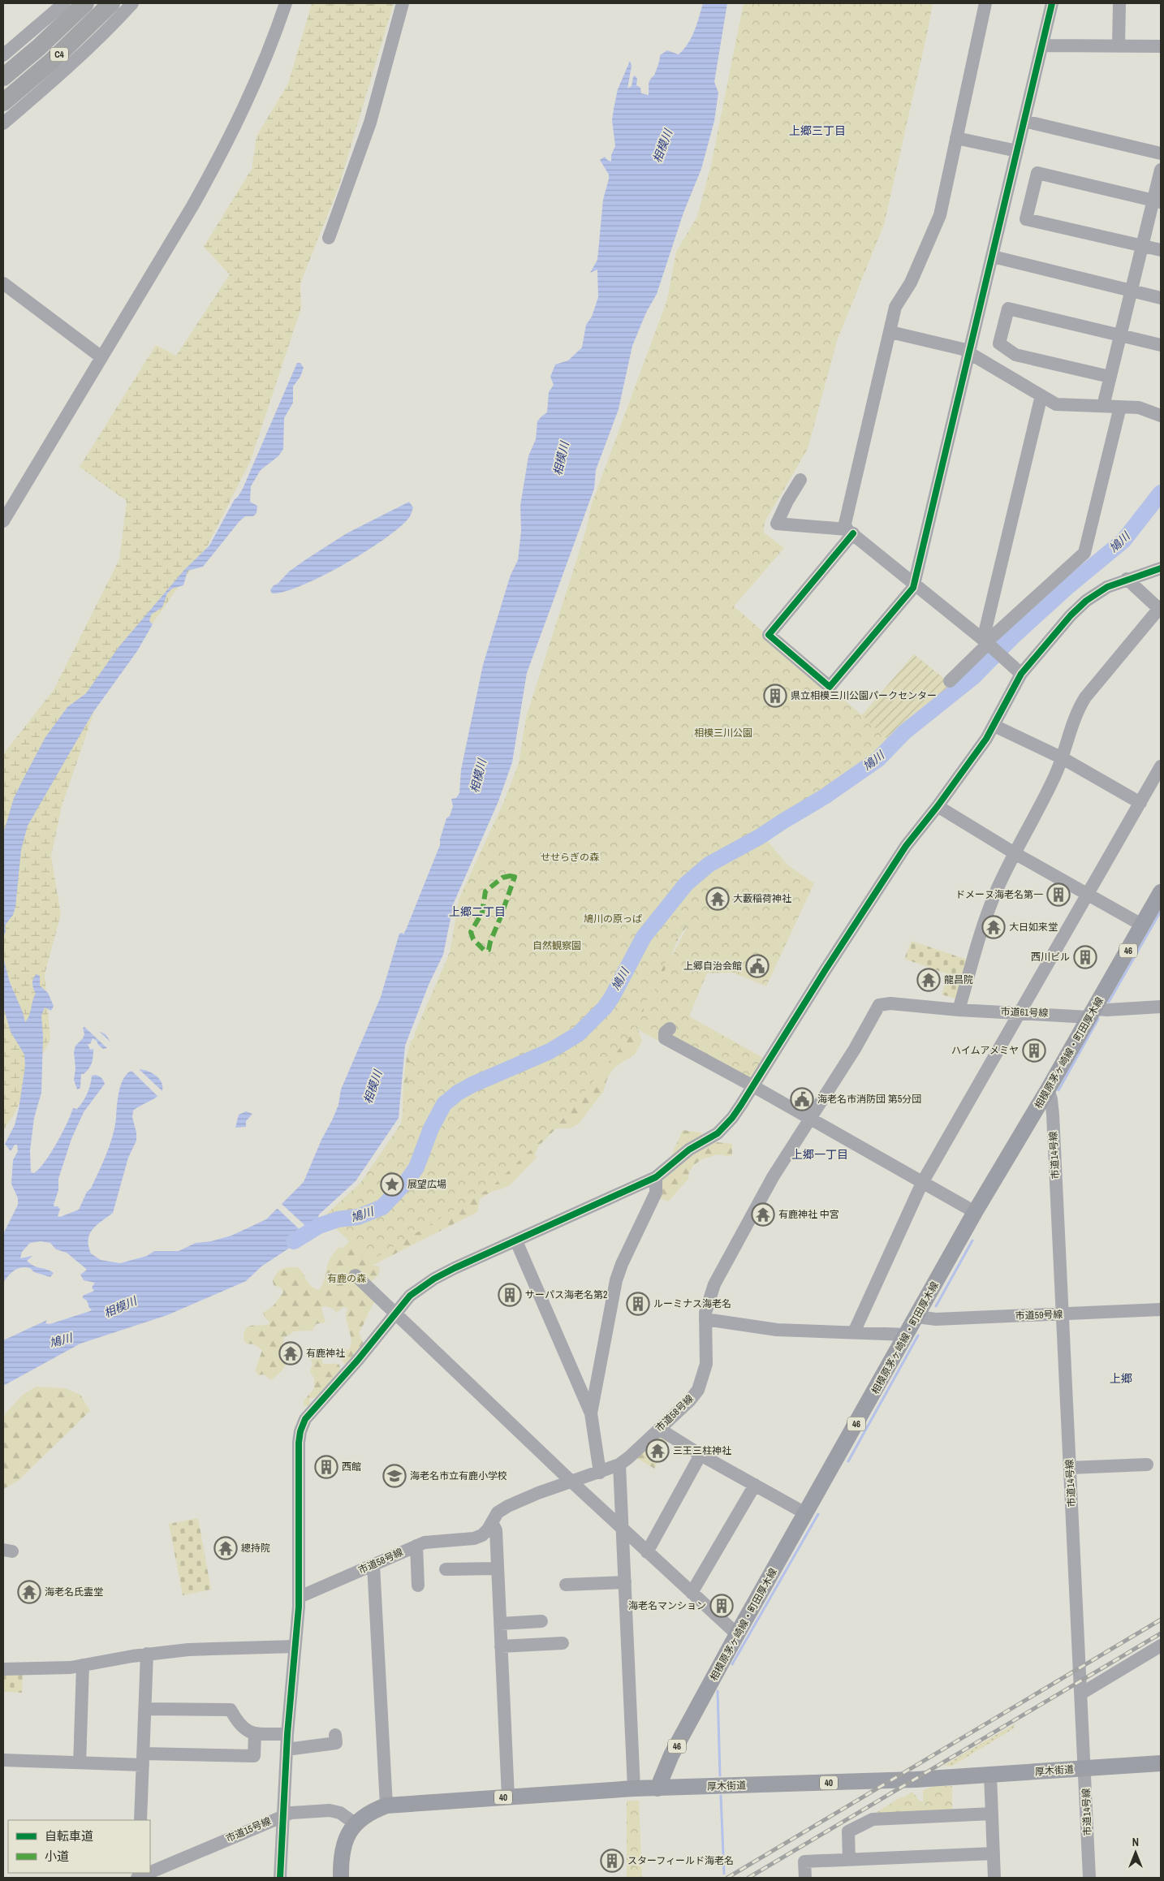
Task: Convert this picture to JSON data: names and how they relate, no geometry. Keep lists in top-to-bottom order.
{
  "streets": {
    "highway": ["C4"],
    "main road": [
      "46",
      "相模原茅ヶ崎線・町田厚木線",
      "厚木街道",
      "40"
    ],
    "street": [
      "市道61号線",
      "市道14号線",
      "市道59号線",
      "市道58号線",
      "市道15号線"
    ]
  },
  "crossings": [
    ["市道61号線", "相模原茅ヶ崎線・町田厚木線"],
    ["市道61号線", "市道58号線"],
    ["相模原茅ヶ崎線・町田厚木線", "市道14号線"],
    ["相模原茅ヶ崎線・町田厚木線", "市道59号線"],
    ["相模原茅ヶ崎線・町田厚木線", "厚木街道"],
    ["市道14号線", "市道59号線"],
    ["市道14号線", "厚木街道"],
    ["厚木街道", "市道15号線"]
  ],
  "districts": [
    "上郷三丁目",
    "上郷二丁目",
    "上郷一丁目",
    "上郷"
  ],
  "water": ["相模川", "鳩川"],
  "parks": [
    "相模三川公園",
    "せせらぎの森",
    "鳩川の原っぱ",
    "自然観察園",
    "有鹿の森"
  ],
  "places": {
    "building": [
      "県立相模三川公園パークセンター",
      "ドメーヌ海老名第一",
      "西川ビル",
      "ハイムアメミヤ",
      "サーパス海老名第2",
      "ルーミナス海老名",
      "西館",
      "海老名マンション",
      "スターフィールド海老名"
    ],
    "temple": [
      "大藪稲荷神社",
      "大日如来堂",
      "龍昌院",
      "有鹿神社 中宮",
      "有鹿神社",
      "三王三柱神社",
      "總持院",
      "海老名氏霊堂"
    ],
    "public building": ["上郷自治会館", "海老名市消防団 第5分団"],
    "place": ["展望広場"],
    "school or university": ["海老名市立有鹿小学校"]
  },
  "legend": ["自転車道", "小道"],
  "north": "top"
}
